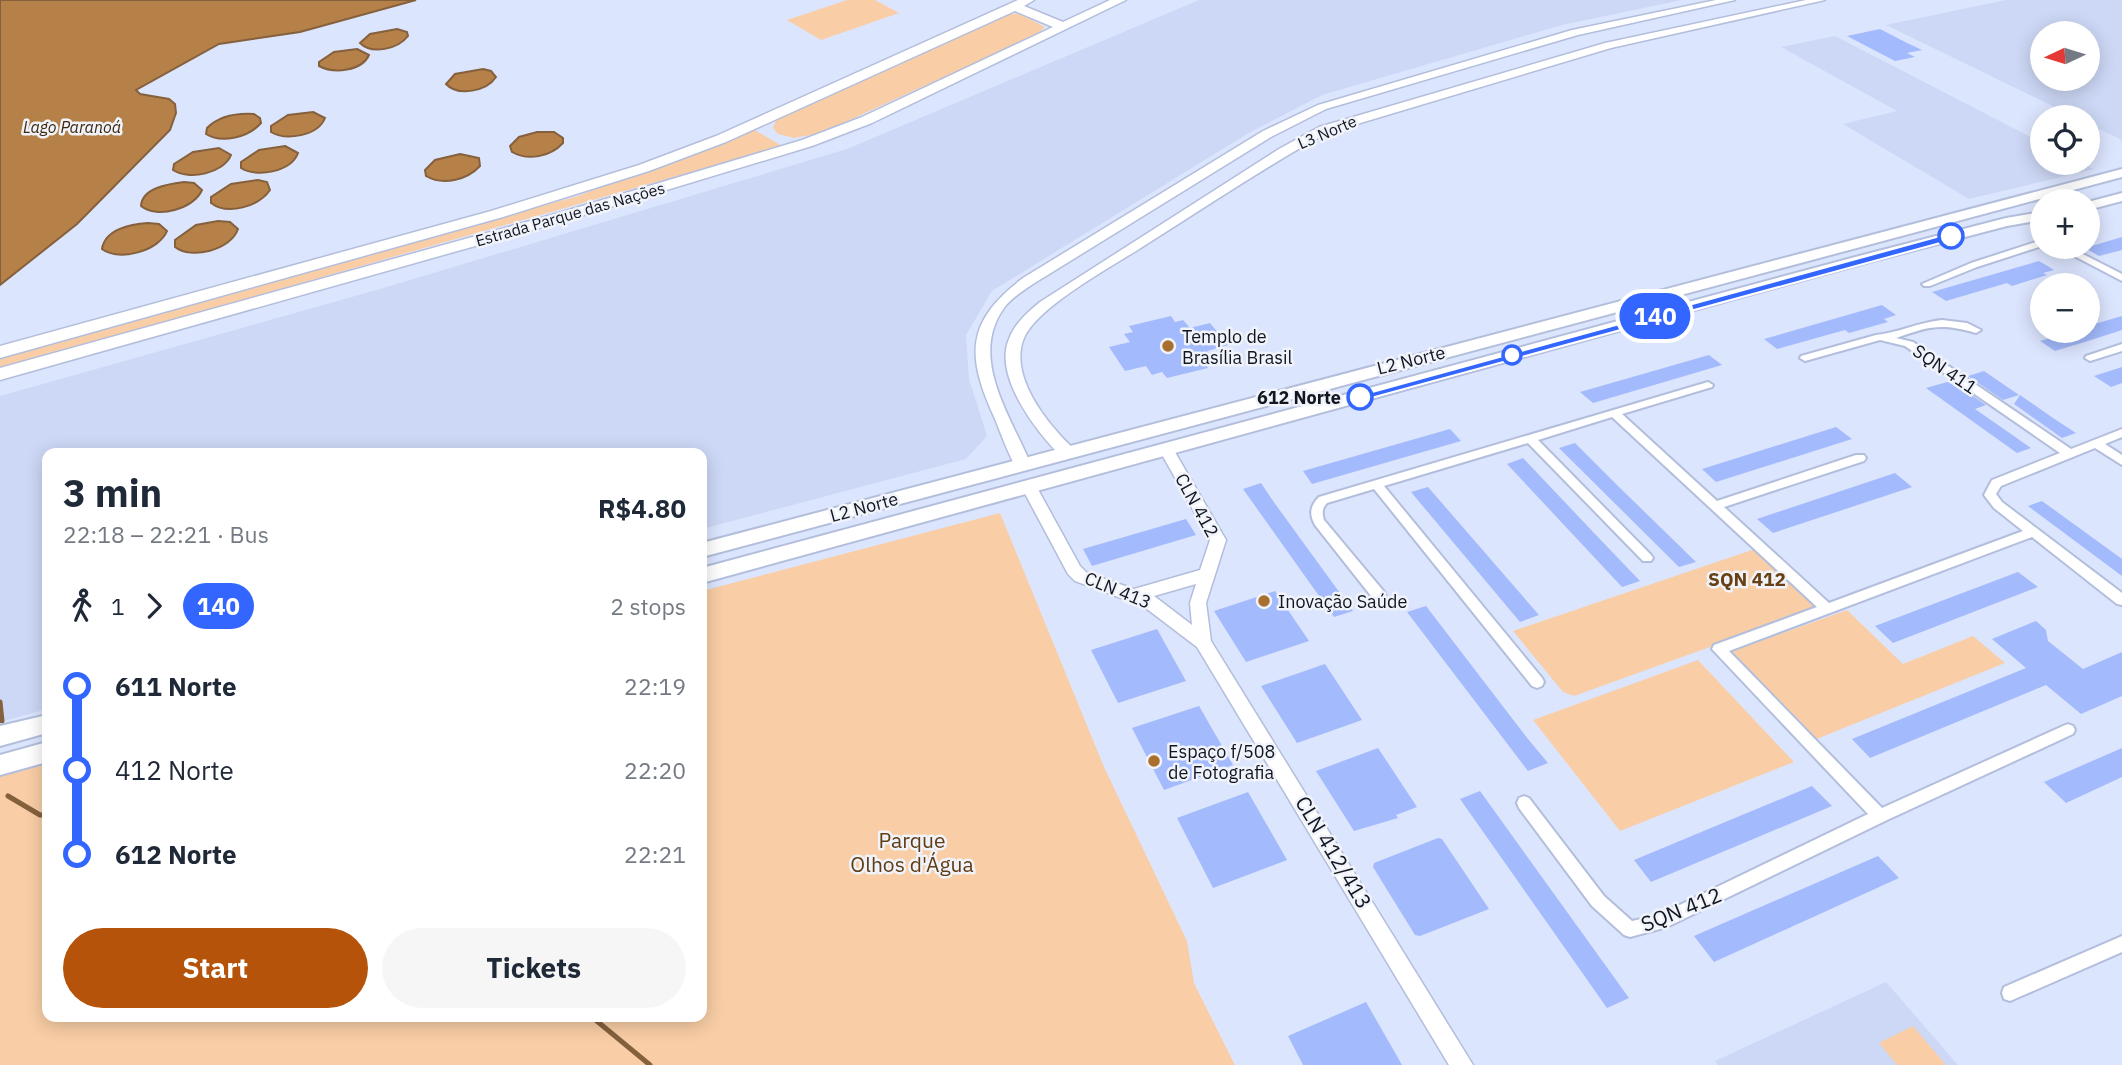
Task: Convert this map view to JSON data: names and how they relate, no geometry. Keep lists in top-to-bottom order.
{
  "streets": {
    "highway": ["Estrada Parque das Nações"],
    "main road": ["L3 Norte", "L2 Norte"],
    "street": [
      "SQN 411",
      "CLN 412",
      "CLN 413",
      "CLN 412/413",
      "SQN 412"
    ]
  },
  "crossings": [
    ["L3 Norte", "L2 Norte"],
    ["L2 Norte", "CLN 412"],
    ["L2 Norte", "CLN 413"],
    ["CLN 412", "CLN 413"],
    ["CLN 412", "CLN 412/413"],
    ["CLN 413", "CLN 412/413"]
  ],
  "districts": ["SQN 412"],
  "water": ["Lago Paranoá"],
  "parks": ["Parque Olhos d'Água"],
  "places": [
    "Templo de Brasília Brasil",
    "612 Norte",
    "Inovação Saúde",
    "Espaço f/508 de Fotografia"
  ],
  "lines": ["bus line 140"],
  "north": "left",
  "page": {
    "on_map": "140",
    "map_buttons": ["+", "−"],
    "heading": ["3 min", "22:18 – 22:21 · Bus", "R$4.80"],
    "legs": ["1", "140", "2 stops"],
    "list": [
      {
        "name": "611 Norte",
        "value": "22:19"
      },
      {
        "name": "412 Norte",
        "value": "22:20"
      },
      {
        "name": "612 Norte",
        "value": "22:21"
      }
    ],
    "buttons": ["Start", "Tickets"]
  }
}
